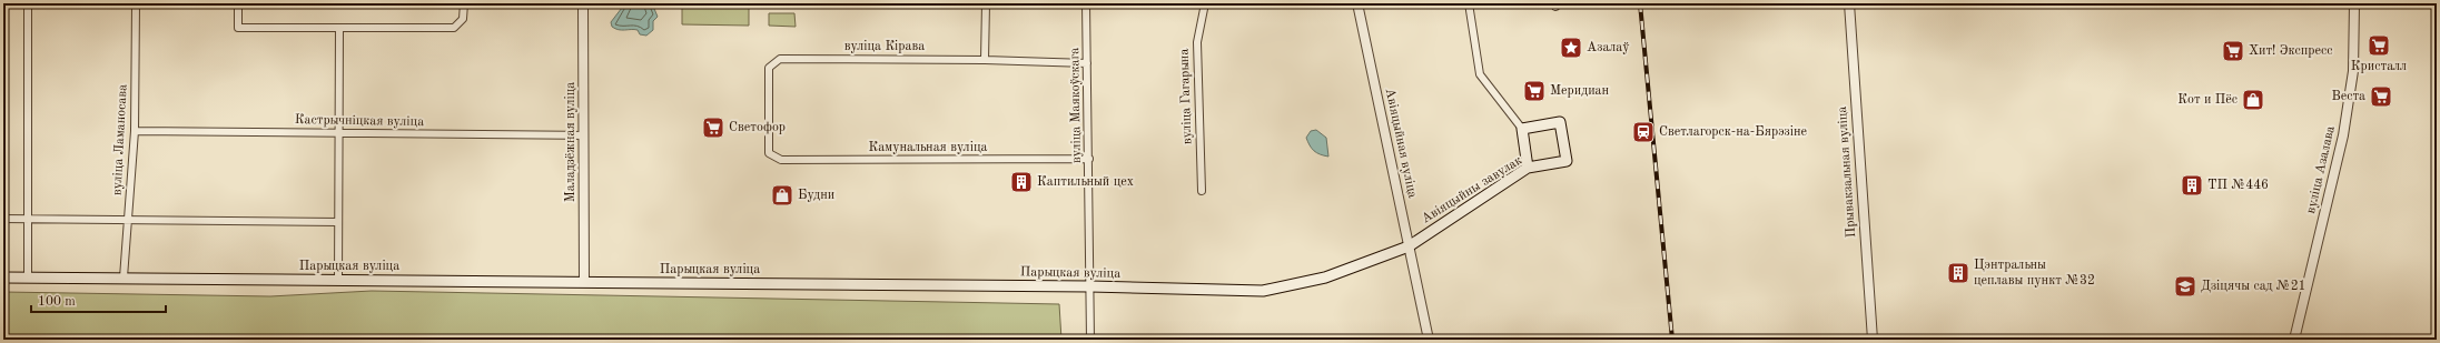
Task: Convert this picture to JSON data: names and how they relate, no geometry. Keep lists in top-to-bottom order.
{
  "streets": {
    "main road": ["Авіяцыйны завулак", "Парыцкая вуліца"],
    "street": [
      "вуліца Кірава",
      "вуліца Гагарына",
      "вуліца Маякоўскага",
      "Кастрычніцкая вуліца",
      "вуліца Ламаносава",
      "Маладзёжная вуліца",
      "Авіяцыйная вуліца",
      "Камунальная вуліца",
      "вуліца Азалава",
      "Прывакзальная вуліца"
    ]
  },
  "crossings": [
    ["вуліца Кірава", "вуліца Маякоўскага"],
    ["вуліца Кірава", "Камунальная вуліца"],
    ["вуліца Маякоўскага", "Камунальная вуліца"],
    ["вуліца Маякоўскага", "Парыцкая вуліца"],
    ["Кастрычніцкая вуліца", "вуліца Ламаносава"],
    ["Кастрычніцкая вуліца", "Маладзёжная вуліца"],
    ["вуліца Ламаносава", "Парыцкая вуліца"],
    ["Маладзёжная вуліца", "Парыцкая вуліца"],
    ["Авіяцыйная вуліца", "Авіяцыйны завулак"],
    ["Авіяцыйная вуліца", "Парыцкая вуліца"],
    ["Авіяцыйны завулак", "Парыцкая вуліца"]
  ],
  "places": {
    "supermarket": [
      "Кристалл",
      "Хит! Экспресс",
      "Меридиан",
      "Веста",
      "Светофор"
    ],
    "place": ["Азалаў"],
    "shop": ["Кот и Пёс", "Будни"],
    "station": ["Светлагорск-на-Бярэзіне"],
    "building": ["Каптильный цех", "ТП №446", "Цэнтральны цеплавы пункт №32"],
    "school or university": ["Дзіцячы сад №21"]
  },
  "scale_bar": "100 m"
}
